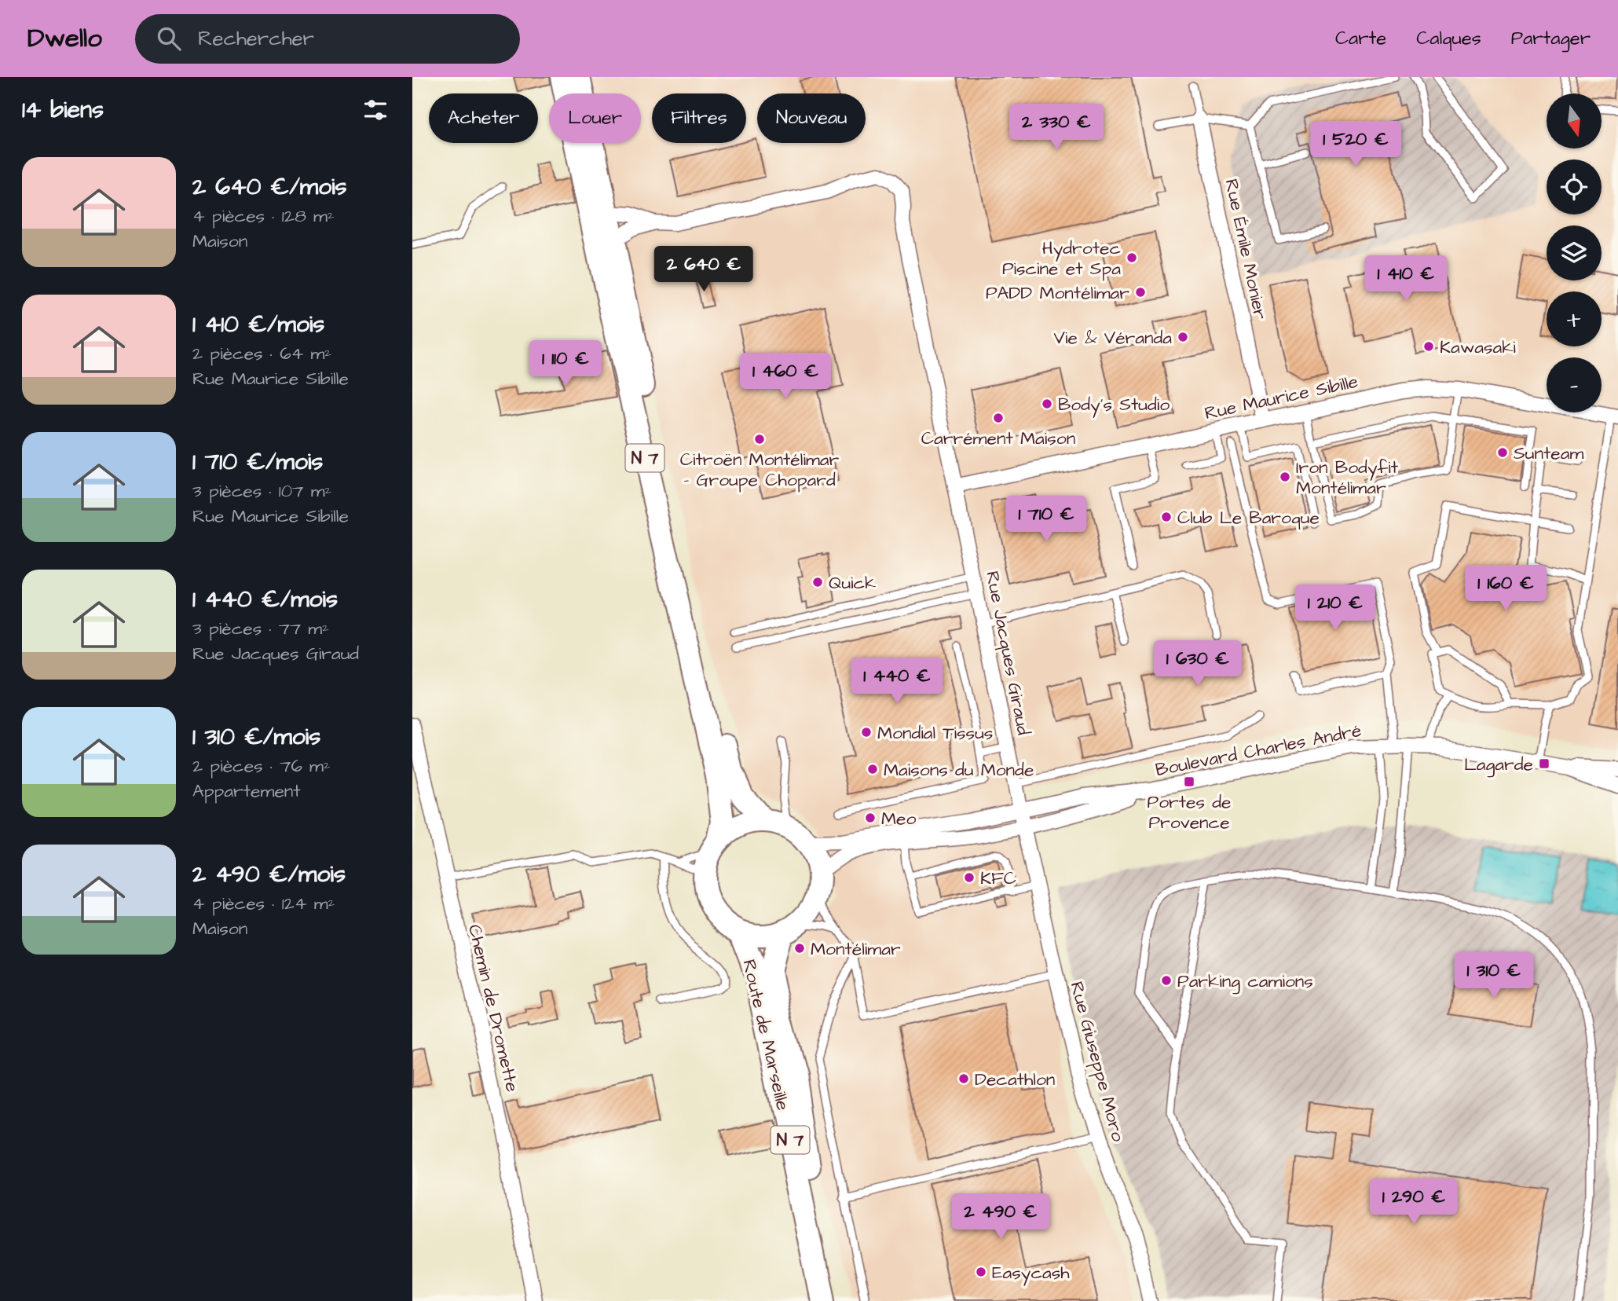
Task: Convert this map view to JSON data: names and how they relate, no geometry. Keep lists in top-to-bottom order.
{
  "streets": {
    "main road": ["N 7", "Route de Marseille"],
    "street": [
      "Rue Émile Monier",
      "Rue Maurice Sibille",
      "Rue Jacques Giraud",
      "Boulevard Charles André",
      "Chemin de Dromette",
      "Rue Giuseppe Moro"
    ]
  },
  "crossings": [
    ["Rue Émile Monier", "Rue Maurice Sibille"],
    ["Rue Maurice Sibille", "Rue Jacques Giraud"],
    ["N 7", "Boulevard Charles André"],
    ["N 7", "Route de Marseille"],
    ["Rue Jacques Giraud", "Boulevard Charles André"],
    ["Rue Jacques Giraud", "Rue Giuseppe Moro"],
    ["Boulevard Charles André", "Route de Marseille"],
    ["Boulevard Charles André", "Rue Giuseppe Moro"]
  ],
  "places": {
    "other": [
      "Hydrotec Piscine et Spa",
      "PADD Montélimar",
      "Vie & Véranda",
      "Kawasaki",
      "Body's Studio",
      "Carrément Maison",
      "Citroën Montélimar - Groupe Chopard",
      "Sunteam",
      "Iron Bodyfit Montélimar",
      "Club Le Baroque",
      "Quick",
      "Mondial Tissus",
      "Maisons du Monde",
      "Meo",
      "KFC",
      "Montélimar",
      "Parking camions",
      "Decathlon",
      "Easycash"
    ],
    "transit": ["Lagarde", "Portes de Provence"]
  },
  "north": "bottom",
  "page": {
    "header": "Dwello",
    "search": "Rechercher",
    "nav": ["Carte", "Calques", "Partager"],
    "heading": "14 biens",
    "map_buttons": ["+", "−"],
    "chip": [
      "Acheter",
      "Louer",
      "Filtres",
      "Nouveau"
    ],
    "price": [
      "2 330 €",
      "1 520 €",
      "2 640 €",
      "1 410 €",
      "1 110 €",
      "1 460 €",
      "1 710 €",
      "1 160 €",
      "1 210 €",
      "1 630 €",
      "1 440 €",
      "1 310 €",
      "1 290 €",
      "2 490 €"
    ],
    "list": [
      {
        "name": "2 640 €/mois",
        "note": "4 pièces · 128 m² · Maison"
      },
      {
        "name": "1 410 €/mois",
        "note": "2 pièces · 64 m² · Rue Maurice Sibille"
      },
      {
        "name": "1 710 €/mois",
        "note": "3 pièces · 107 m² · Rue Maurice Sibille"
      },
      {
        "name": "1 440 €/mois",
        "note": "3 pièces · 77 m² · Rue Jacques Giraud"
      },
      {
        "name": "1 310 €/mois",
        "note": "2 pièces · 76 m² · Appartement"
      },
      {
        "name": "2 490 €/mois",
        "note": "4 pièces · 124 m² · Maison"
      }
    ]
  }
}
